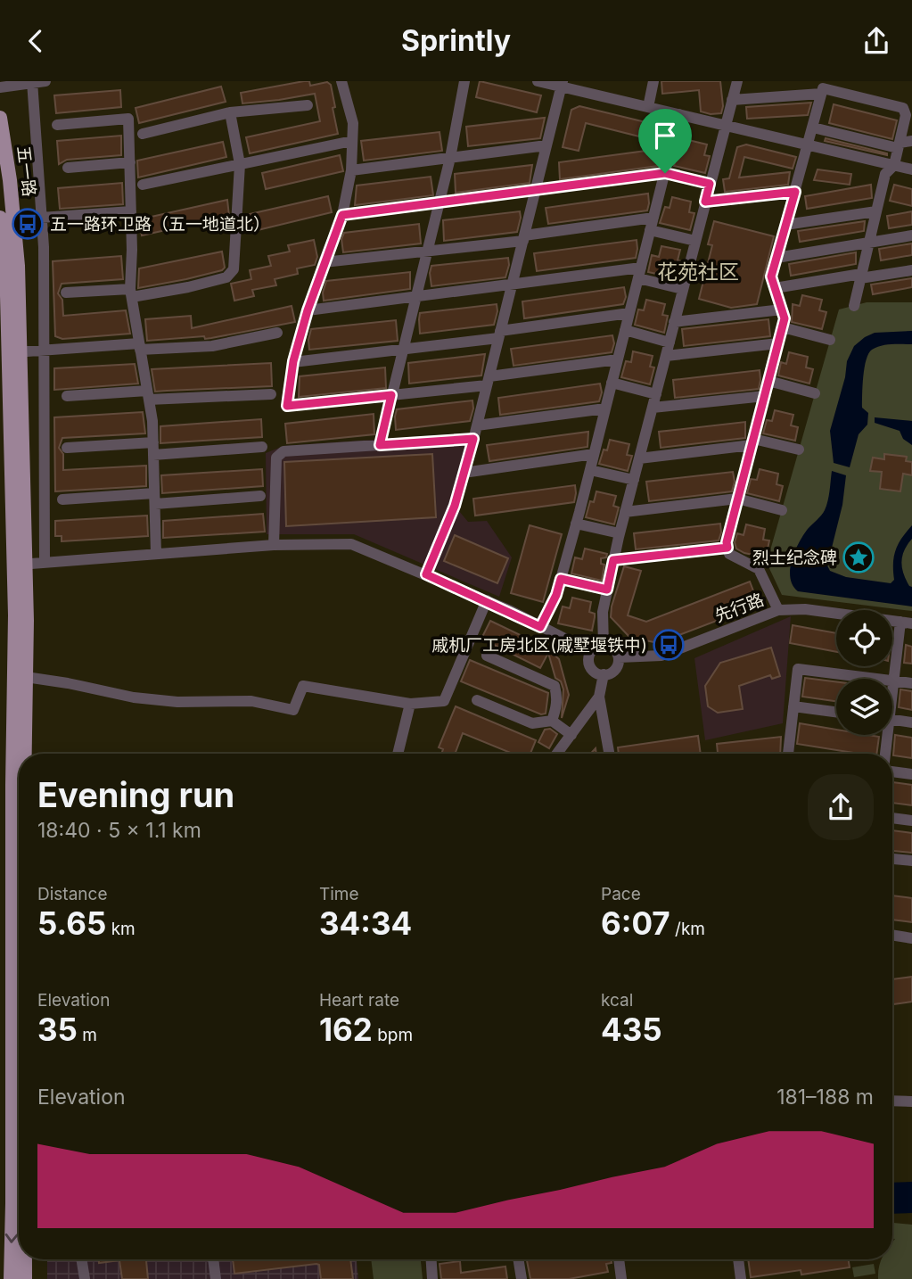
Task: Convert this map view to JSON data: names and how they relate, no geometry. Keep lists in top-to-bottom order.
{
  "streets": {
    "main road": ["五一路"],
    "street": ["先行路"]
  },
  "districts": ["花苑社区"],
  "places": {
    "bus stop": ["五一路环卫路（五一地道北）", "戚机厂工房北区(戚墅堰铁中)"],
    "place": ["烈士纪念碑"]
  },
  "page": {
    "header": "Sprintly",
    "heading": ["Evening run", "18:40 · 5 × 1.1 km"],
    "stats": [
      ["Distance", "5.65 km"],
      ["Time", "34:34"],
      ["Pace", "6:07 /km"],
      ["Elevation", "35 m"],
      ["Heart rate", "162 bpm"],
      ["kcal", "435"]
    ],
    "chart": ["Elevation", "181–188 m"]
  }
}
